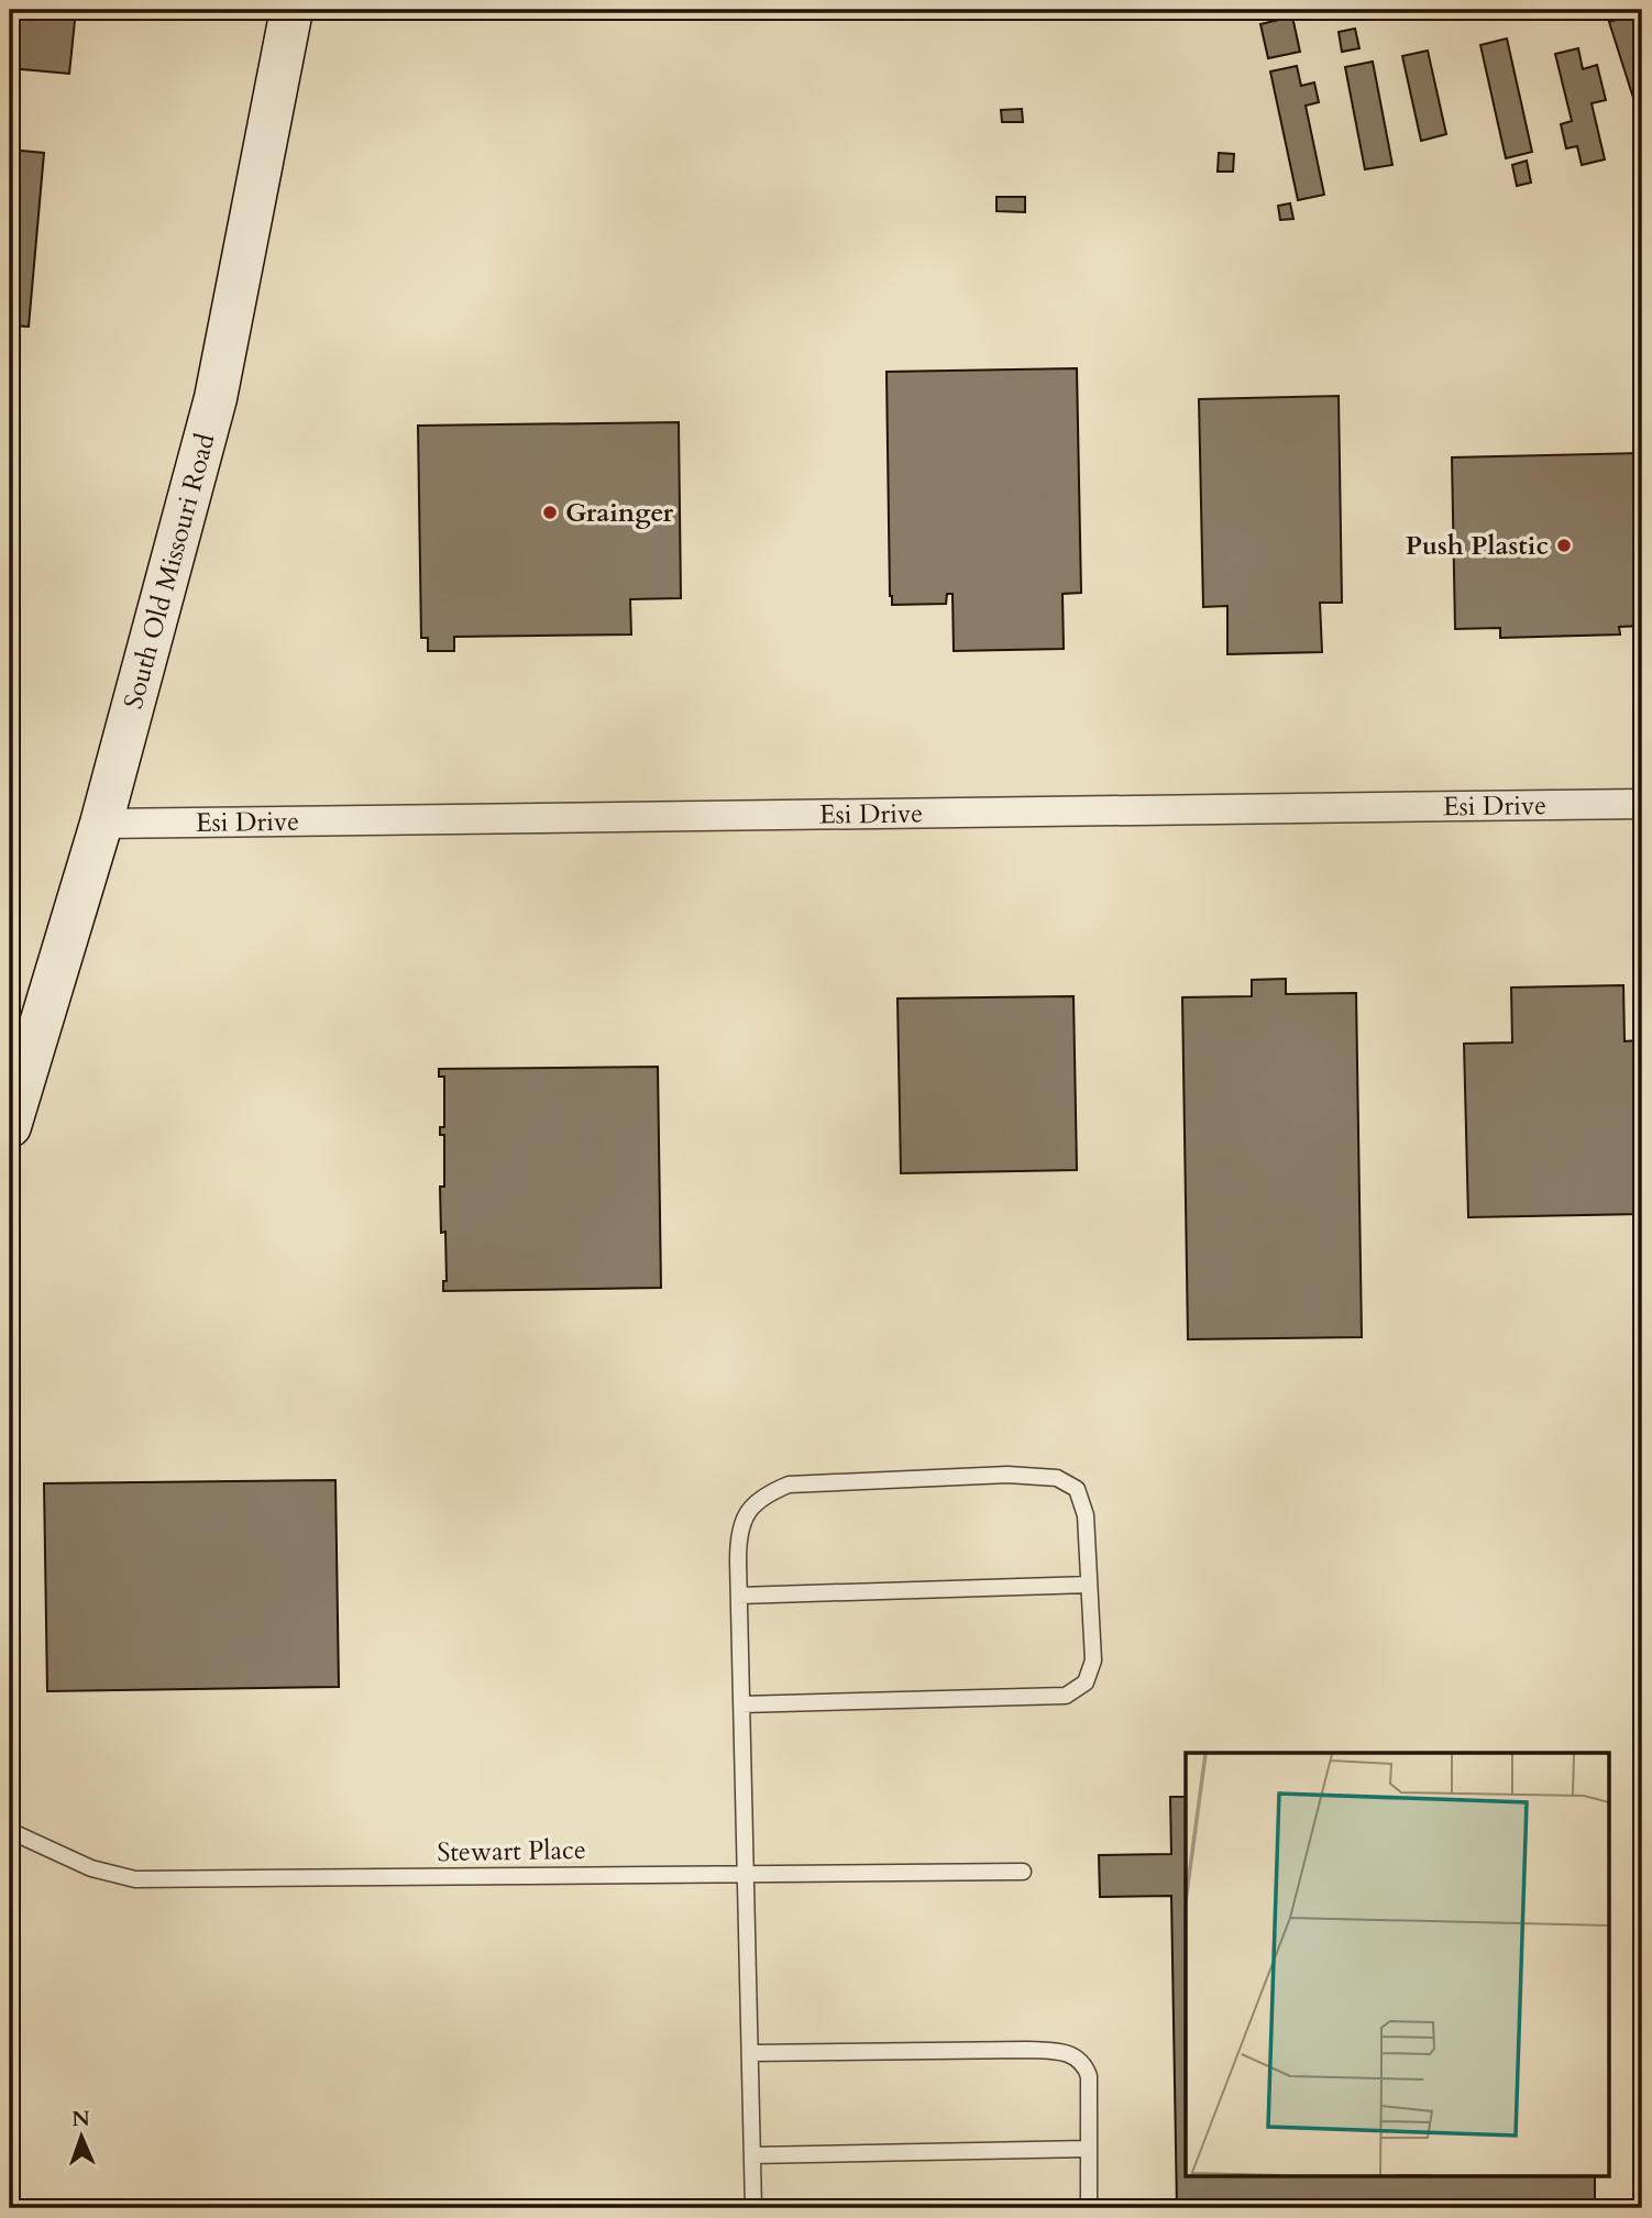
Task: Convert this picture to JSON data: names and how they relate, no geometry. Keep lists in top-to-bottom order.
{
  "streets": {
    "main road": ["South Old Missouri Road"],
    "street": ["Esi Drive"],
    "lane": ["Stewart Place"]
  },
  "crossings": [
    ["South Old Missouri Road", "Esi Drive"]
  ],
  "places": ["Grainger", "Push Plastic"],
  "north": "top"
}
